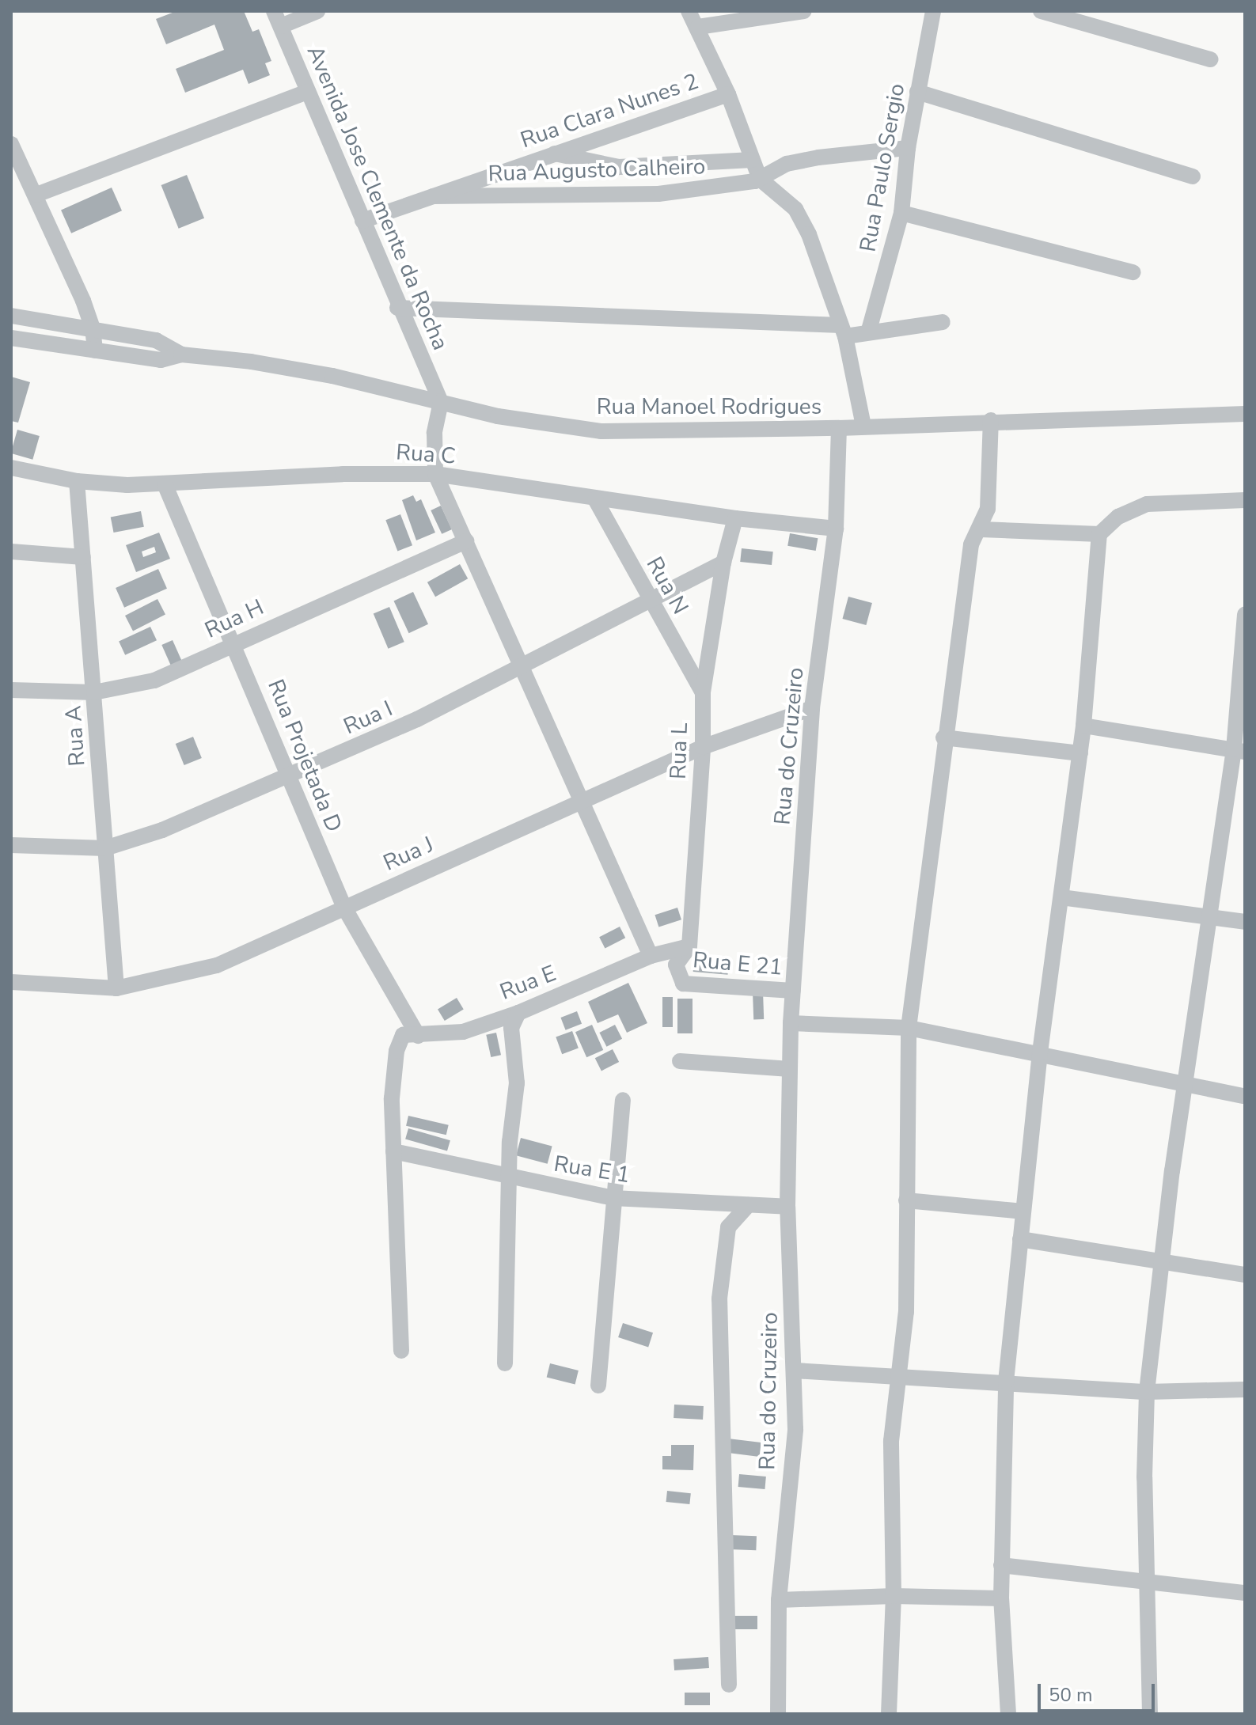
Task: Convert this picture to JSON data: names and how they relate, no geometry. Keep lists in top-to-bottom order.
{
  "streets": {
    "street": [
      "Rua Clara Nunes 2",
      "Rua Paulo Sergio",
      "Rua Augusto Calheiro",
      "Avenida Jose Clemente da Rocha",
      "Rua Manoel Rodrigues",
      "Rua C",
      "Rua N",
      "Rua H",
      "Rua I",
      "Rua A",
      "Rua do Cruzeiro",
      "Rua L",
      "Rua Projetada D",
      "Rua J",
      "Rua E 21",
      "Rua E",
      "Rua E 1"
    ]
  },
  "crossings": [
    ["Rua Clara Nunes 2", "Rua Augusto Calheiro"],
    ["Rua Clara Nunes 2", "Avenida Jose Clemente da Rocha"],
    ["Rua Paulo Sergio", "Rua Augusto Calheiro"],
    ["Avenida Jose Clemente da Rocha", "Rua Manoel Rodrigues"],
    ["Rua Manoel Rodrigues", "Rua do Cruzeiro"],
    ["Rua C", "Rua N"],
    ["Rua C", "Rua A"],
    ["Rua C", "Rua do Cruzeiro"],
    ["Rua C", "Rua L"],
    ["Rua C", "Rua Projetada D"],
    ["Rua N", "Rua I"],
    ["Rua N", "Rua L"],
    ["Rua H", "Rua A"],
    ["Rua H", "Rua Projetada D"],
    ["Rua I", "Rua A"],
    ["Rua I", "Rua L"],
    ["Rua I", "Rua Projetada D"],
    ["Rua A", "Rua J"],
    ["Rua do Cruzeiro", "Rua J"],
    ["Rua do Cruzeiro", "Rua E 21"],
    ["Rua do Cruzeiro", "Rua E 1"],
    ["Rua L", "Rua J"],
    ["Rua L", "Rua E 21"],
    ["Rua Projetada D", "Rua J"],
    ["Rua Projetada D", "Rua E"]
  ],
  "scale_bar": "50 m"
}
